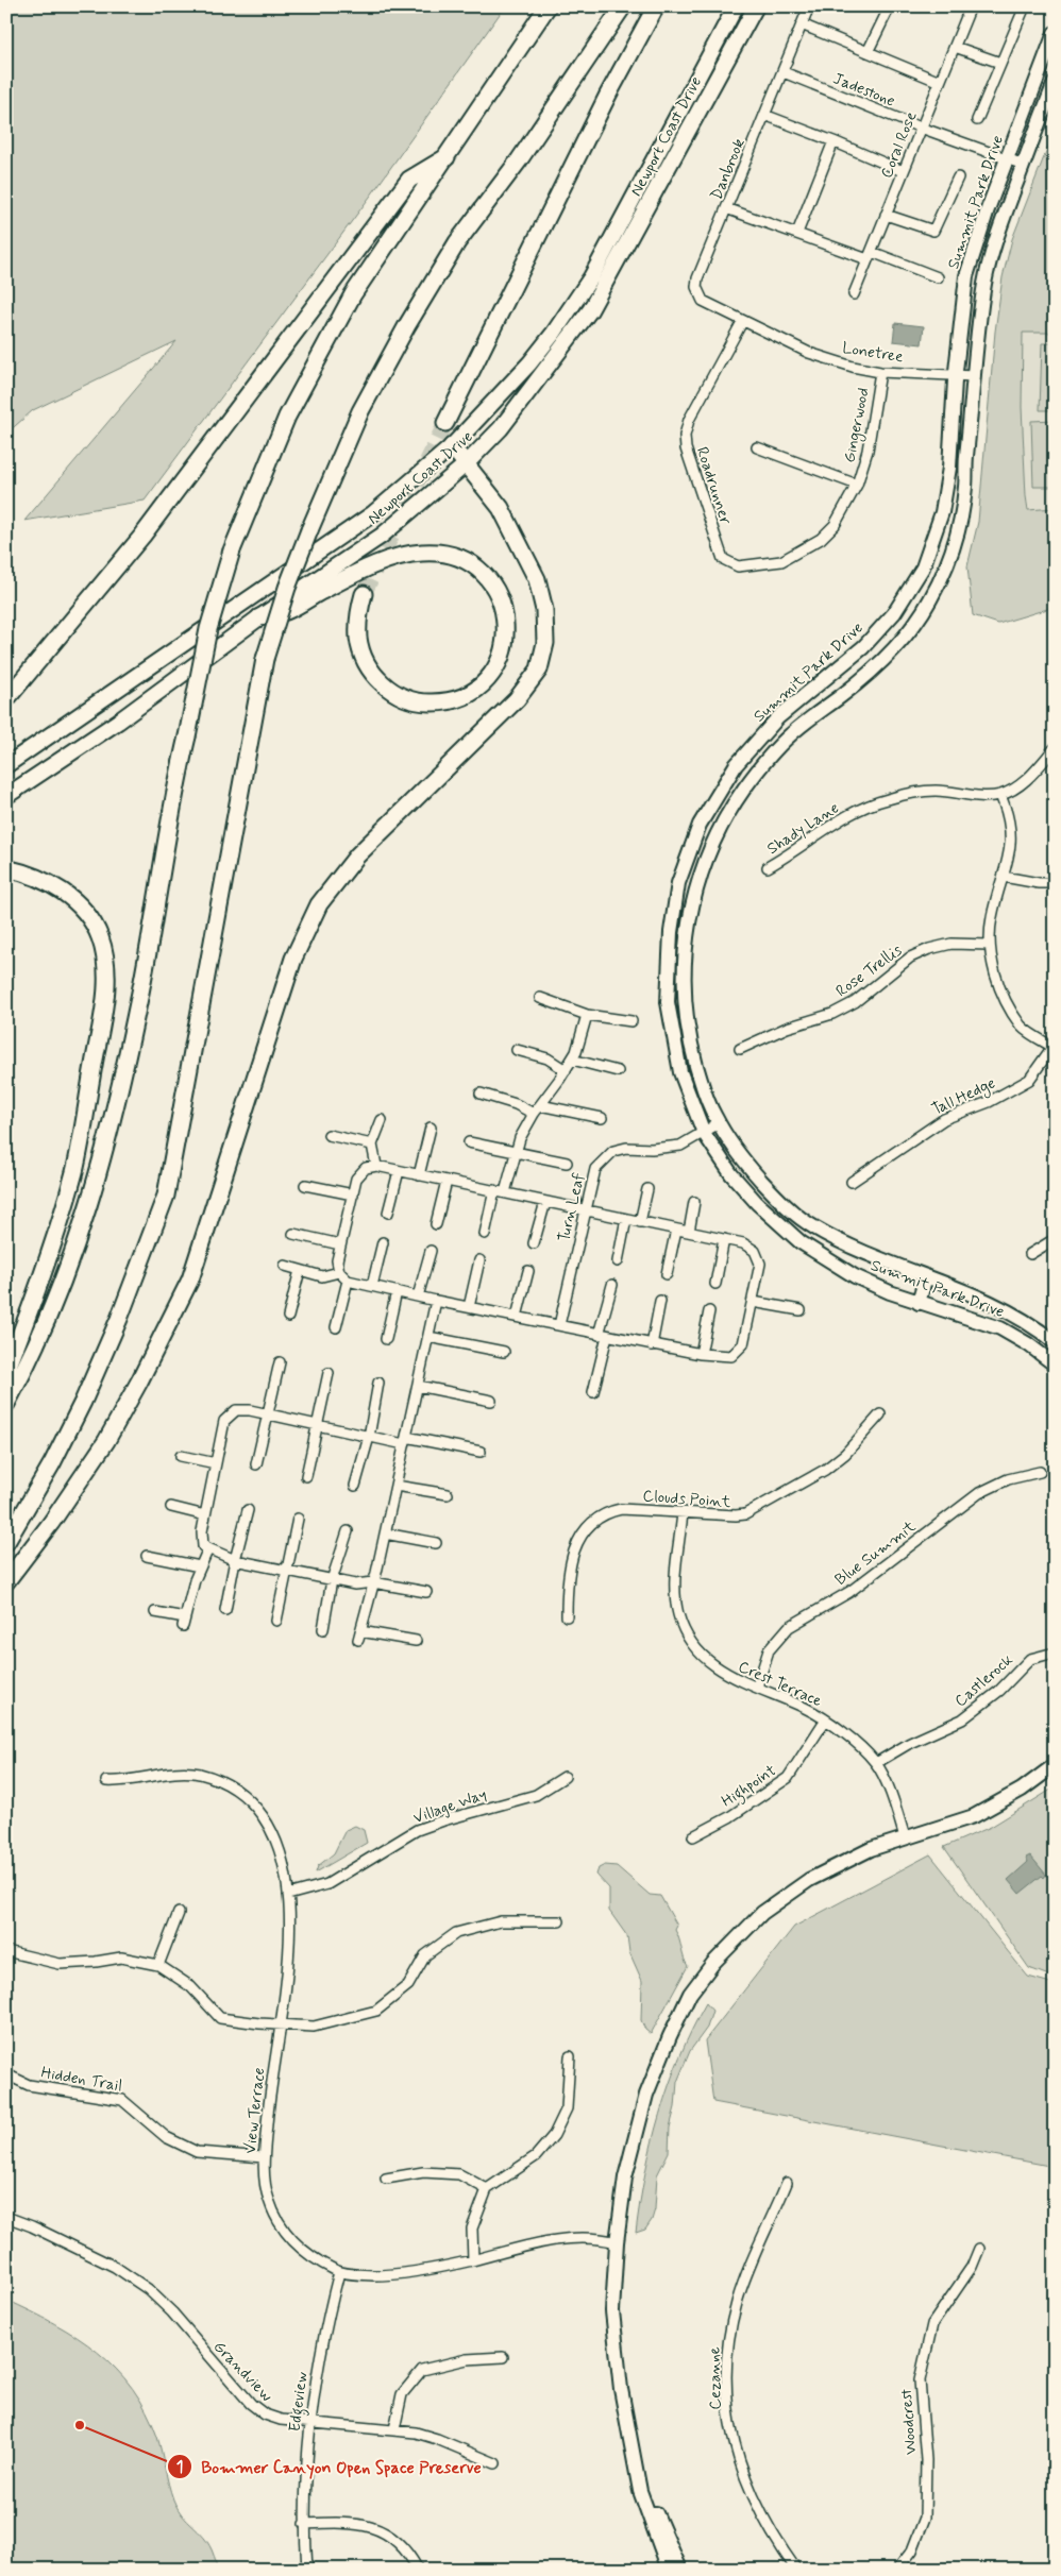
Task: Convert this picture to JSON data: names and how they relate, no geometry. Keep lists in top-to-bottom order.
{
  "streets": {
    "main road": ["Newport Coast Drive"],
    "street": [
      "Jadestone",
      "Coral Rose",
      "Danbrook",
      "Summit Park Drive",
      "Lonetree",
      "Gingerwood",
      "Roadrunner",
      "Shady Lane",
      "Rose Trellis",
      "Tall Hedge",
      "Turn Leaf",
      "Clouds Point",
      "Blue Summit",
      "Castlerock",
      "Crest Terrace",
      "Highpoint",
      "Village Way",
      "Hidden Trail",
      "View Terrace",
      "Grandview",
      "Cezanne",
      "Edgeview",
      "Woodcrest"
    ]
  },
  "crossings": [
    ["Jadestone", "Coral Rose"],
    ["Jadestone", "Danbrook"],
    ["Jadestone", "Summit Park Drive"],
    ["Danbrook", "Lonetree"],
    ["Danbrook", "Roadrunner"],
    ["Summit Park Drive", "Lonetree"],
    ["Summit Park Drive", "Turn Leaf"],
    ["Lonetree", "Gingerwood"],
    ["Lonetree", "Roadrunner"],
    ["Gingerwood", "Roadrunner"],
    ["Clouds Point", "Crest Terrace"],
    ["Blue Summit", "Crest Terrace"],
    ["Castlerock", "Crest Terrace"],
    ["Crest Terrace", "Highpoint"],
    ["Village Way", "View Terrace"],
    ["Hidden Trail", "View Terrace"],
    ["View Terrace", "Edgeview"],
    ["Grandview", "Edgeview"]
  ],
  "places": ["Bommer Canyon Open Space Preserve"]
}
